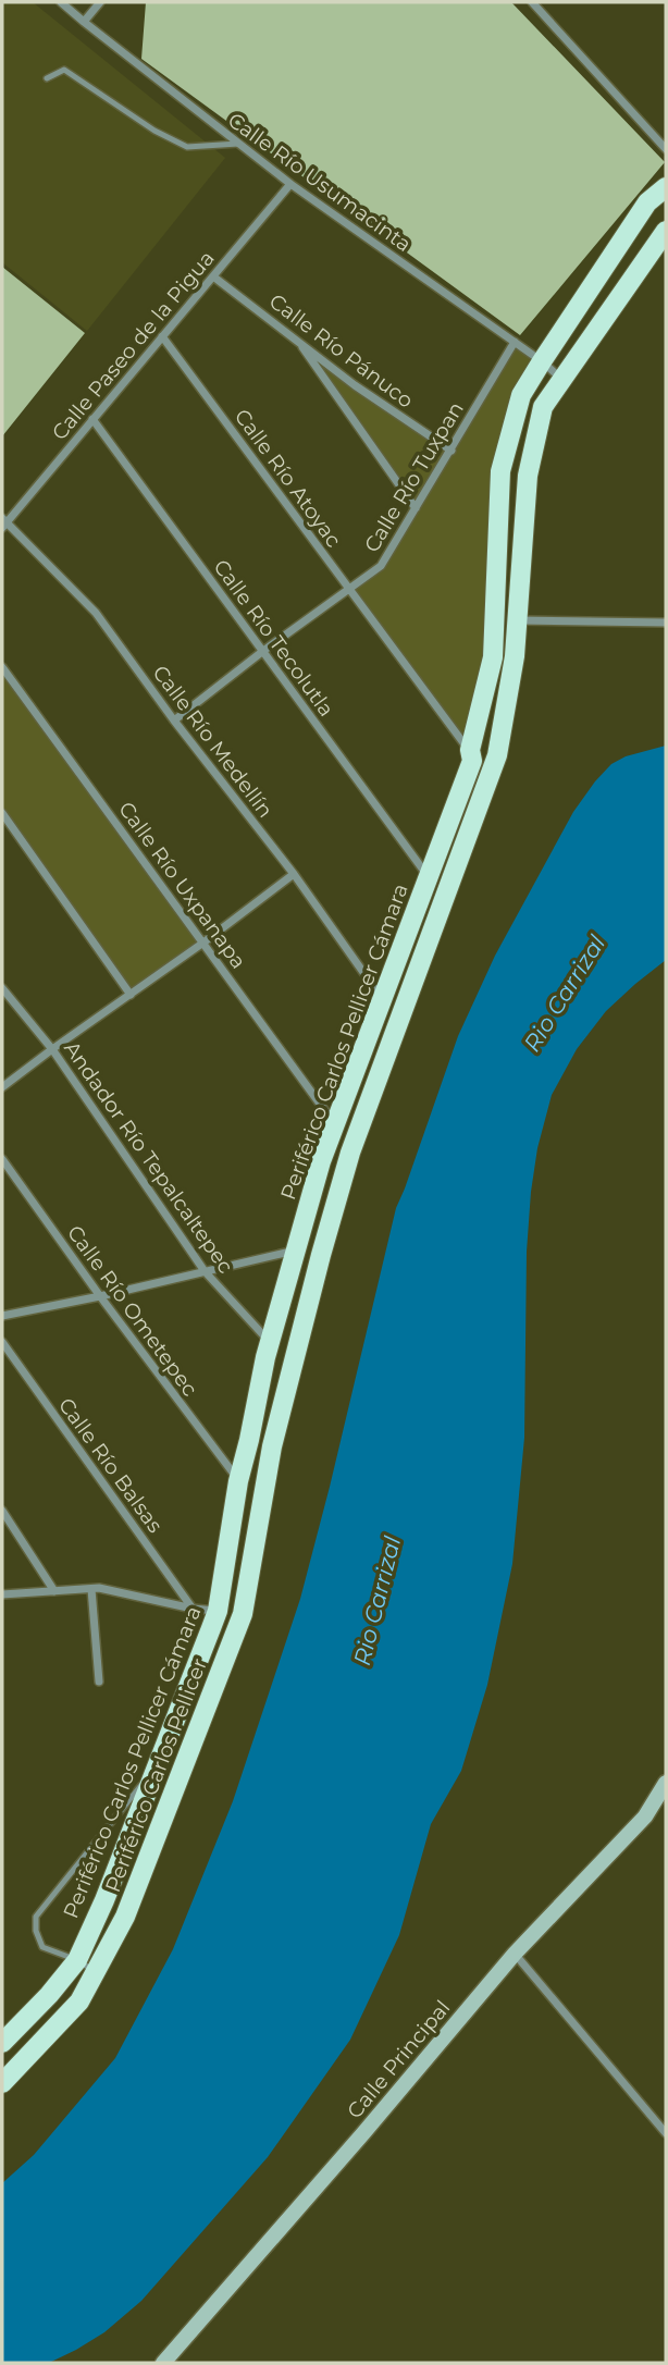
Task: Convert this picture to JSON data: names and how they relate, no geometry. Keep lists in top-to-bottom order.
{
  "streets": {
    "main road": ["Periférico Carlos Pellicer Cámara", "Periférico Carlos Pellicer", "Calle Principal"],
    "street": [
      "Calle Río Usumacinta",
      "Calle Paseo de la Pigua",
      "Calle Río Pánuco",
      "Calle Río Tuxpan",
      "Calle Río Atoyac",
      "Calle Río Tecolutla",
      "Calle Río Medellín",
      "Calle Río Uxpanapa",
      "Andador Río Tepalcaltepec",
      "Calle Río Ometepec",
      "Calle Río Balsas"
    ]
  },
  "crossings": [
    ["Calle Río Usumacinta", "Calle Paseo de la Pigua"],
    ["Calle Río Usumacinta", "Calle Río Tuxpan"],
    ["Calle Río Usumacinta", "Periférico Carlos Pellicer Cámara"],
    ["Calle Paseo de la Pigua", "Calle Río Pánuco"],
    ["Calle Paseo de la Pigua", "Calle Río Atoyac"],
    ["Calle Paseo de la Pigua", "Calle Río Tecolutla"],
    ["Calle Paseo de la Pigua", "Calle Río Medellín"],
    ["Calle Río Pánuco", "Calle Río Tuxpan"],
    ["Calle Río Tuxpan", "Calle Río Atoyac"],
    ["Calle Río Tuxpan", "Calle Río Tecolutla"],
    ["Calle Río Tuxpan", "Calle Río Medellín"],
    ["Calle Río Atoyac", "Periférico Carlos Pellicer Cámara"],
    ["Calle Río Tecolutla", "Periférico Carlos Pellicer Cámara"],
    ["Calle Río Medellín", "Periférico Carlos Pellicer Cámara"],
    ["Calle Río Uxpanapa", "Periférico Carlos Pellicer Cámara"],
    ["Periférico Carlos Pellicer Cámara", "Andador Río Tepalcaltepec"],
    ["Periférico Carlos Pellicer Cámara", "Calle Río Ometepec"]
  ],
  "water": ["Rio Carrizal"]
}
